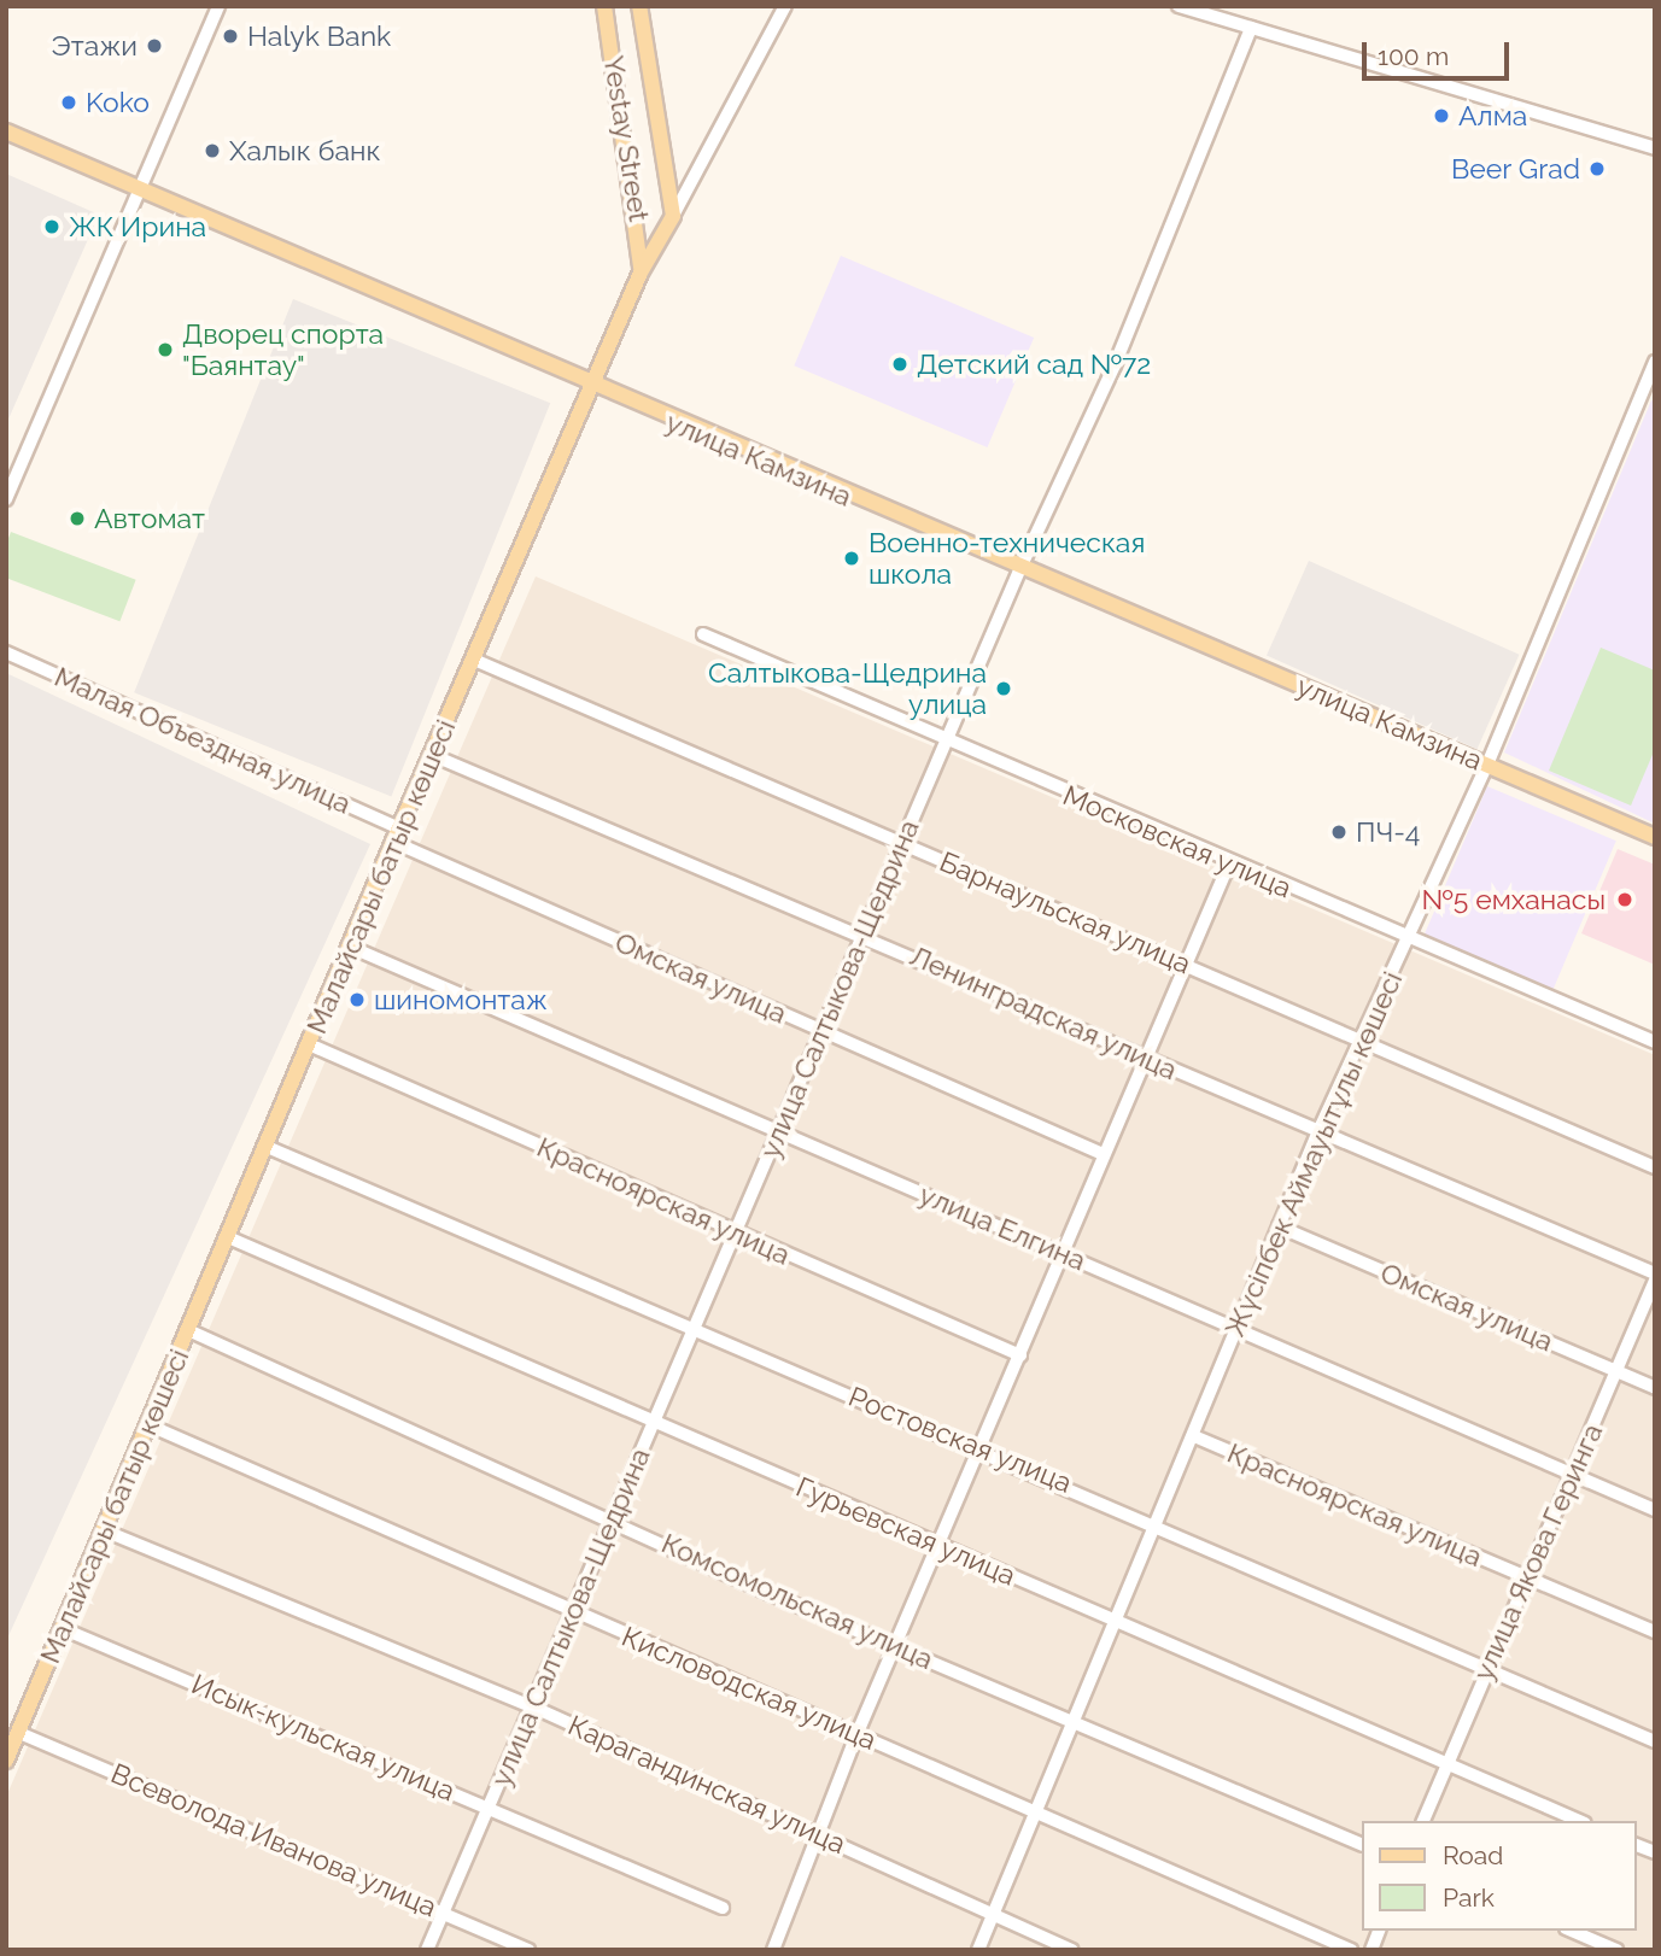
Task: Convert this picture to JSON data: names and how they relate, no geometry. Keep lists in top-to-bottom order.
{
  "streets": {
    "main road": ["Yestay Street", "улица Камзина", "Малайсары батыр көшесі"],
    "street": [
      "Малая Объездная улица",
      "Московская улица",
      "Барнаульская улица",
      "Омская улица",
      "улица Салтыкова-Щедрина",
      "Ленинградская улица",
      "Жүсіпбек Аймауытұлы көшесі",
      "Красноярская улица",
      "улица Елгина",
      "Ростовская улица",
      "Гурьевская улица",
      "улица Якова Геринга",
      "Комсомольская улица",
      "Кисловодская улица",
      "Исык-кульская улица",
      "Карагандинская улица",
      "Всеволода Иванова улица"
    ]
  },
  "crossings": [
    ["Yestay Street", "Малайсары батыр көшесі"],
    ["улица Камзина", "Малайсары батыр көшесі"],
    ["улица Камзина", "улица Салтыкова-Щедрина"],
    ["улица Камзина", "Жүсіпбек Аймауытұлы көшесі"],
    ["Малая Объездная улица", "Малайсары батыр көшесі"],
    ["Малая Объездная улица", "Омская улица"],
    ["Московская улица", "улица Салтыкова-Щедрина"],
    ["Московская улица", "Жүсіпбек Аймауытұлы көшесі"],
    ["Малайсары батыр көшесі", "Барнаульская улица"],
    ["Малайсары батыр көшесі", "Омская улица"],
    ["Малайсары батыр көшесі", "Ленинградская улица"],
    ["Малайсары батыр көшесі", "Красноярская улица"],
    ["Малайсары батыр көшесі", "улица Елгина"],
    ["Малайсары батыр көшесі", "Ростовская улица"],
    ["Малайсары батыр көшесі", "Гурьевская улица"],
    ["Малайсары батыр көшесі", "Комсомольская улица"],
    ["Малайсары батыр көшесі", "Кисловодская улица"],
    ["Малайсары батыр көшесі", "Исык-кульская улица"],
    ["Малайсары батыр көшесі", "Карагандинская улица"],
    ["Малайсары батыр көшесі", "Всеволода Иванова улица"],
    ["Барнаульская улица", "улица Салтыкова-Щедрина"],
    ["Барнаульская улица", "Жүсіпбек Аймауытұлы көшесі"],
    ["Омская улица", "улица Салтыкова-Щедрина"],
    ["Омская улица", "Жүсіпбек Аймауытұлы көшесі"],
    ["Омская улица", "улица Якова Геринга"],
    ["улица Салтыкова-Щедрина", "Ленинградская улица"],
    ["улица Салтыкова-Щедрина", "Красноярская улица"],
    ["улица Салтыкова-Щедрина", "улица Елгина"],
    ["улица Салтыкова-Щедрина", "Ростовская улица"],
    ["улица Салтыкова-Щедрина", "Гурьевская улица"],
    ["улица Салтыкова-Щедрина", "Комсомольская улица"],
    ["улица Салтыкова-Щедрина", "Кисловодская улица"],
    ["улица Салтыкова-Щедрина", "Исык-кульская улица"],
    ["улица Салтыкова-Щедрина", "Карагандинская улица"],
    ["улица Салтыкова-Щедрина", "Всеволода Иванова улица"],
    ["Ленинградская улица", "Жүсіпбек Аймауытұлы көшесі"],
    ["Жүсіпбек Аймауытұлы көшесі", "Красноярская улица"],
    ["Жүсіпбек Аймауытұлы көшесі", "улица Елгина"],
    ["Жүсіпбек Аймауытұлы көшесі", "Ростовская улица"],
    ["Жүсіпбек Аймауытұлы көшесі", "Гурьевская улица"],
    ["Жүсіпбек Аймауытұлы көшесі", "Комсомольская улица"],
    ["Жүсіпбек Аймауытұлы көшесі", "Кисловодская улица"],
    ["Жүсіпбек Аймауытұлы көшесі", "Карагандинская улица"],
    ["Красноярская улица", "улица Якова Геринга"],
    ["улица Елгина", "улица Якова Геринга"],
    ["Ростовская улица", "улица Якова Геринга"],
    ["Гурьевская улица", "улица Якова Геринга"]
  ],
  "places": [
    "Halyk Bank",
    "Этажи",
    "Koko",
    "Алма",
    "Халык банк",
    "Beer Grad",
    "ЖК Ирина",
    "Дворец спорта \"Баянтау\"",
    "Детский сад №72",
    "Автомат",
    "Военно-техническая школа",
    "Салтыкова-Щедрина улица",
    "ПЧ-4",
    "№5 емханасы",
    "шиномонтаж"
  ],
  "legend": ["Road", "Park"],
  "scale_bar": "100 m"
}
